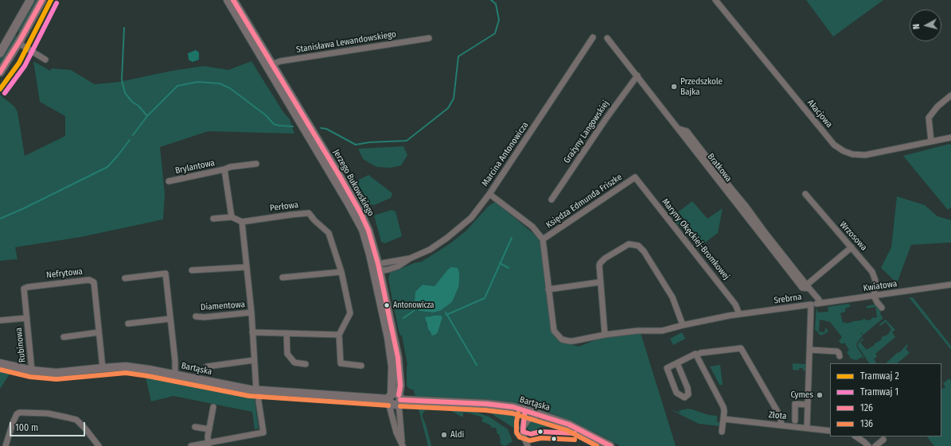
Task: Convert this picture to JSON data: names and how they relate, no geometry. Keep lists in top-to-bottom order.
{
  "streets": {
    "street": [
      "Stanisława Lewandowskiego",
      "Akacjowa",
      "Grażyny Langowskiej",
      "Marcina Antonowicza",
      "Brylantowa",
      "Jerzego Bukowskiego",
      "Księdza Edmunda Friszke",
      "Perłowa",
      "Wrzosowa",
      "Maryny Okęckiej-Bromkowej",
      "Nefrytowa",
      "Kwiatowa",
      "Srebrna",
      "Diamentowa",
      "Rubinowa",
      "Bartąska",
      "Złota"
    ]
  },
  "crossings": [
    ["Stanisława Lewandowskiego", "Jerzego Bukowskiego"],
    ["Marcina Antonowicza", "Jerzego Bukowskiego"],
    ["Marcina Antonowicza", "Księdza Edmunda Friszke"],
    ["Jerzego Bukowskiego", "Bartąska"],
    ["Księdza Edmunda Friszke", "Maryny Okęckiej-Bromkowej"],
    ["Księdza Edmunda Friszke", "Srebrna"],
    ["Perłowa", "Diamentowa"],
    ["Wrzosowa", "Kwiatowa"],
    ["Maryny Okęckiej-Bromkowej", "Srebrna"],
    ["Nefrytowa", "Rubinowa"],
    ["Nefrytowa", "Bartąska"],
    ["Kwiatowa", "Srebrna"],
    ["Srebrna", "Złota"],
    ["Diamentowa", "Bartąska"],
    ["Rubinowa", "Bartąska"]
  ],
  "places": [
    "Przedszkole Bajka",
    "Antonowicza",
    "Cymes",
    "Aldi"
  ],
  "lines": [
    "tram line 2",
    "transit line 126",
    "tram line 1",
    "transit line 136"
  ],
  "legend": [
    "Tramwaj 2",
    "Tramwaj 1",
    "126",
    "136"
  ],
  "scale_bar": "100 m",
  "north": "left"
}
